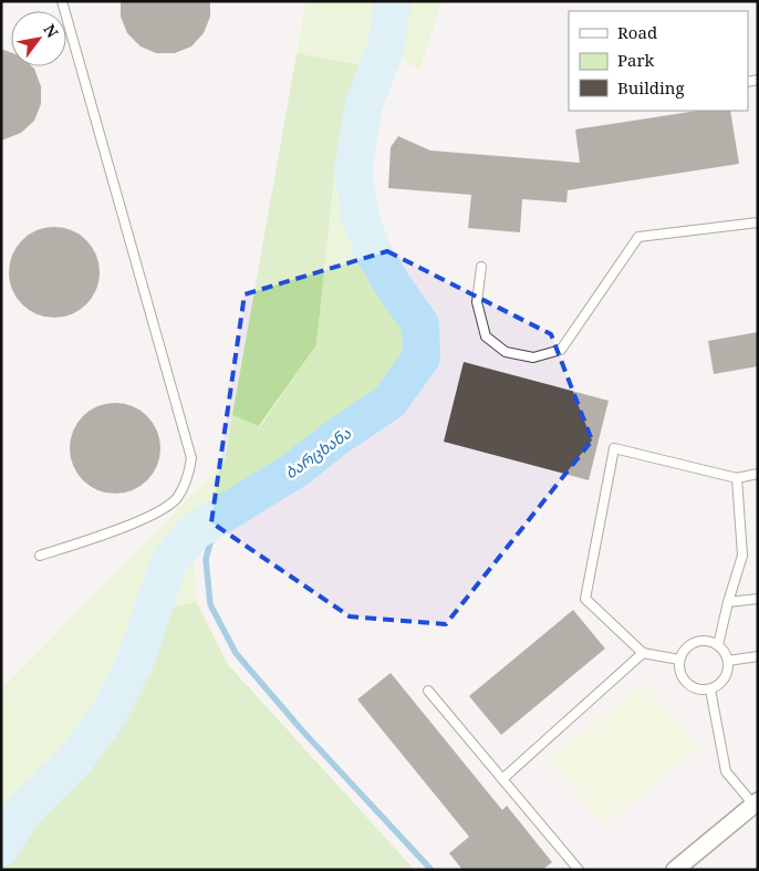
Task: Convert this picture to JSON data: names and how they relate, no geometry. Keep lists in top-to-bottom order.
{
  "water": ["ბარცხანა"],
  "legend": ["Road", "Park", "Building"],
  "north": "top right"
}
